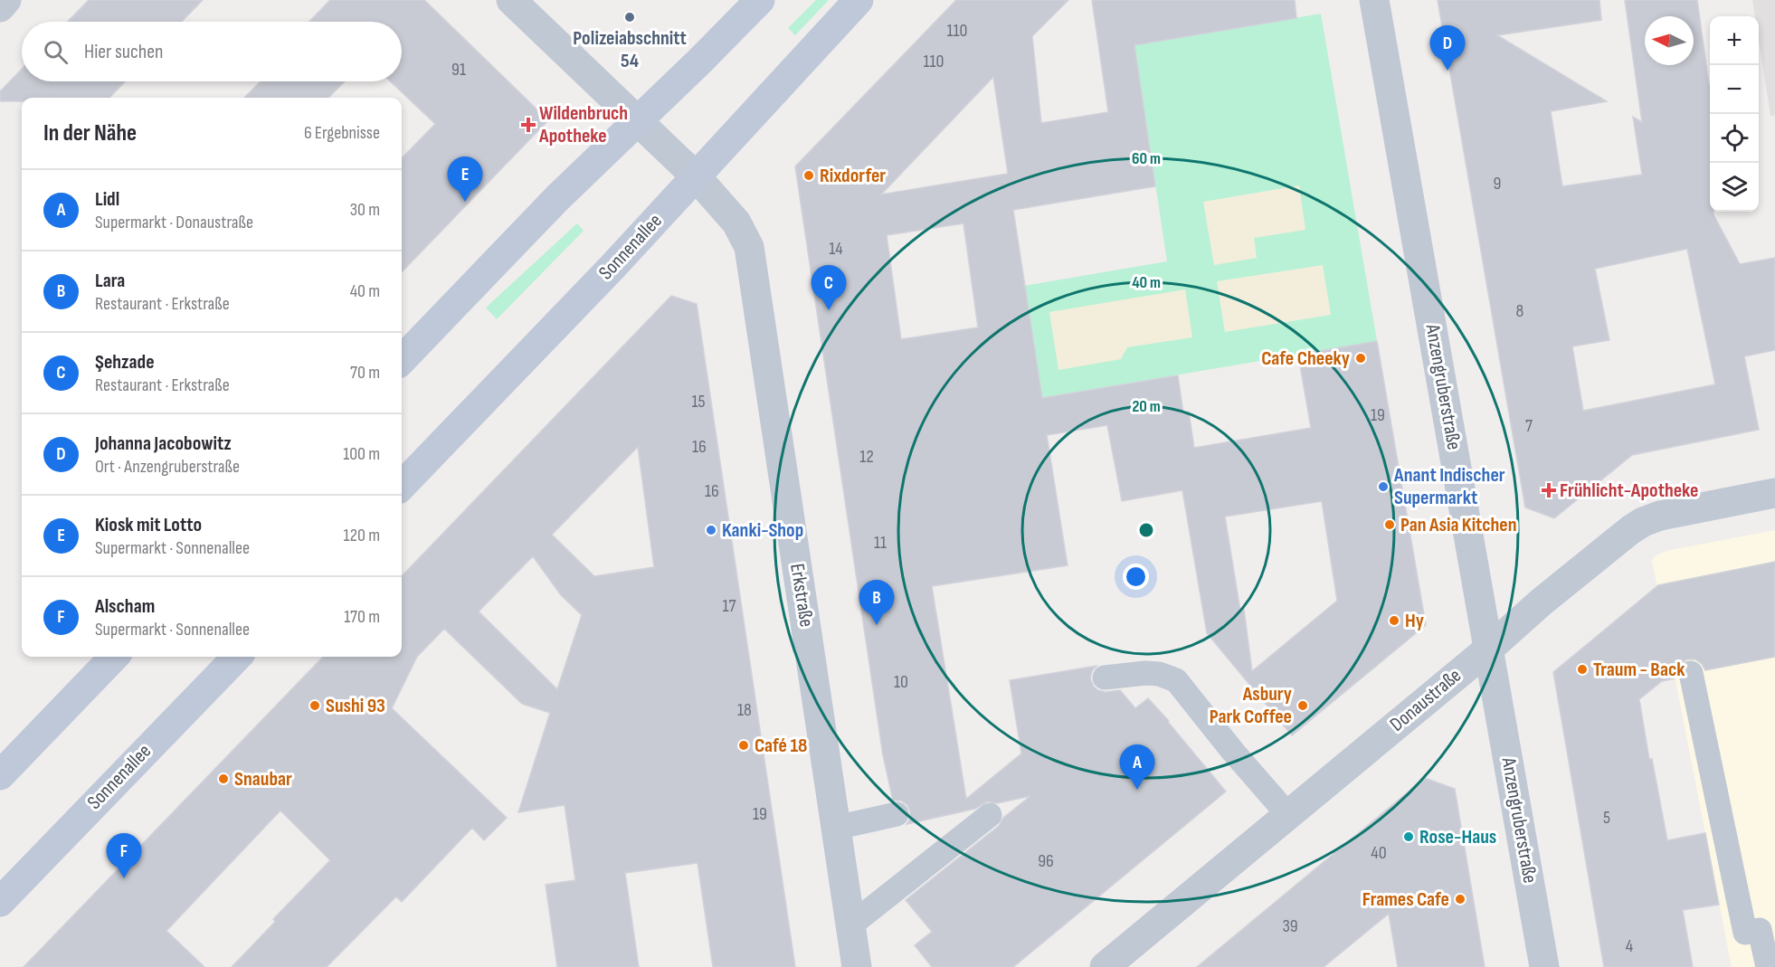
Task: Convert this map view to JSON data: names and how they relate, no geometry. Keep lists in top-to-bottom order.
{
  "streets": {
    "main road": ["Sonnenallee"],
    "street": ["Anzengruberstraße", "Erkstraße", "Donaustraße"]
  },
  "crossings": [
    ["Sonnenallee", "Erkstraße"],
    ["Anzengruberstraße", "Donaustraße"]
  ],
  "places": {
    "other": [
      "Polizeiabschnitt 54",
      "Rixdorfer",
      "Cafe Cheeky",
      "Anant Indischer Supermarkt",
      "Pan Asia Kitchen",
      "Kanki-Shop",
      "Hy",
      "Traum - Back",
      "Sushi 93",
      "Asbury Park Coffee",
      "Café 18",
      "Snaubar",
      "Rose-Haus",
      "Frames Cafe"
    ],
    "health": ["Wildenbruch Apotheke", "Frühlicht-Apotheke"]
  },
  "house_numbers": [
    "110",
    "110",
    "91",
    "9",
    "14",
    "8",
    "15",
    "19",
    "7",
    "16",
    "12",
    "16",
    "11",
    "17",
    "10",
    "18",
    "19",
    "5",
    "40",
    "96",
    "39",
    "4"
  ],
  "north": "left",
  "page": {
    "map_buttons": ["+", "−"],
    "search": "Hier suchen",
    "pins": [
      "D",
      "E",
      "C",
      "B",
      "A",
      "F"
    ],
    "heading": ["In der Nähe", "6 Ergebnisse"],
    "list": [
      {
        "mark": "A",
        "name": "Lidl",
        "note": "Supermarkt · Donaustraße",
        "value": "30 m"
      },
      {
        "mark": "B",
        "name": "Lara",
        "note": "Restaurant · Erkstraße",
        "value": "40 m"
      },
      {
        "mark": "C",
        "name": "Şehzade",
        "note": "Restaurant · Erkstraße",
        "value": "70 m"
      },
      {
        "mark": "D",
        "name": "Johanna Jacobowitz",
        "note": "Ort · Anzengruberstraße",
        "value": "100 m"
      },
      {
        "mark": "E",
        "name": "Kiosk mit Lotto",
        "note": "Supermarkt · Sonnenallee",
        "value": "120 m"
      },
      {
        "mark": "F",
        "name": "Alscham",
        "note": "Supermarkt · Sonnenallee",
        "value": "170 m"
      }
    ]
  },
  "rings": ["60 m", "40 m", "20 m"]
}
